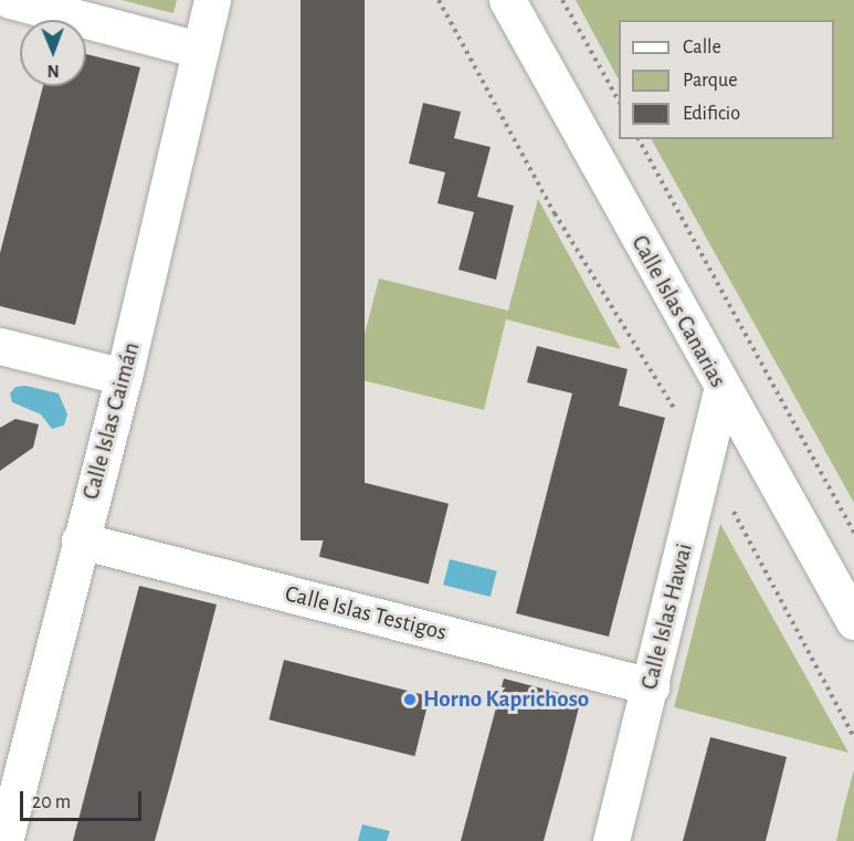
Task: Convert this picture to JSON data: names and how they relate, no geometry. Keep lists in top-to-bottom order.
{
  "streets": {
    "street": [
      "Calle Islas Canarias",
      "Calle Islas Caimán",
      "Calle Islas Testigos",
      "Calle Islas Hawai"
    ]
  },
  "crossings": [
    ["Calle Islas Canarias", "Calle Islas Hawai"],
    ["Calle Islas Caimán", "Calle Islas Testigos"],
    ["Calle Islas Testigos", "Calle Islas Hawai"]
  ],
  "places": ["Horno Kaprichoso"],
  "legend": ["Calle", "Parque", "Edificio"],
  "scale_bar": "20 m",
  "north": "bottom"
}
